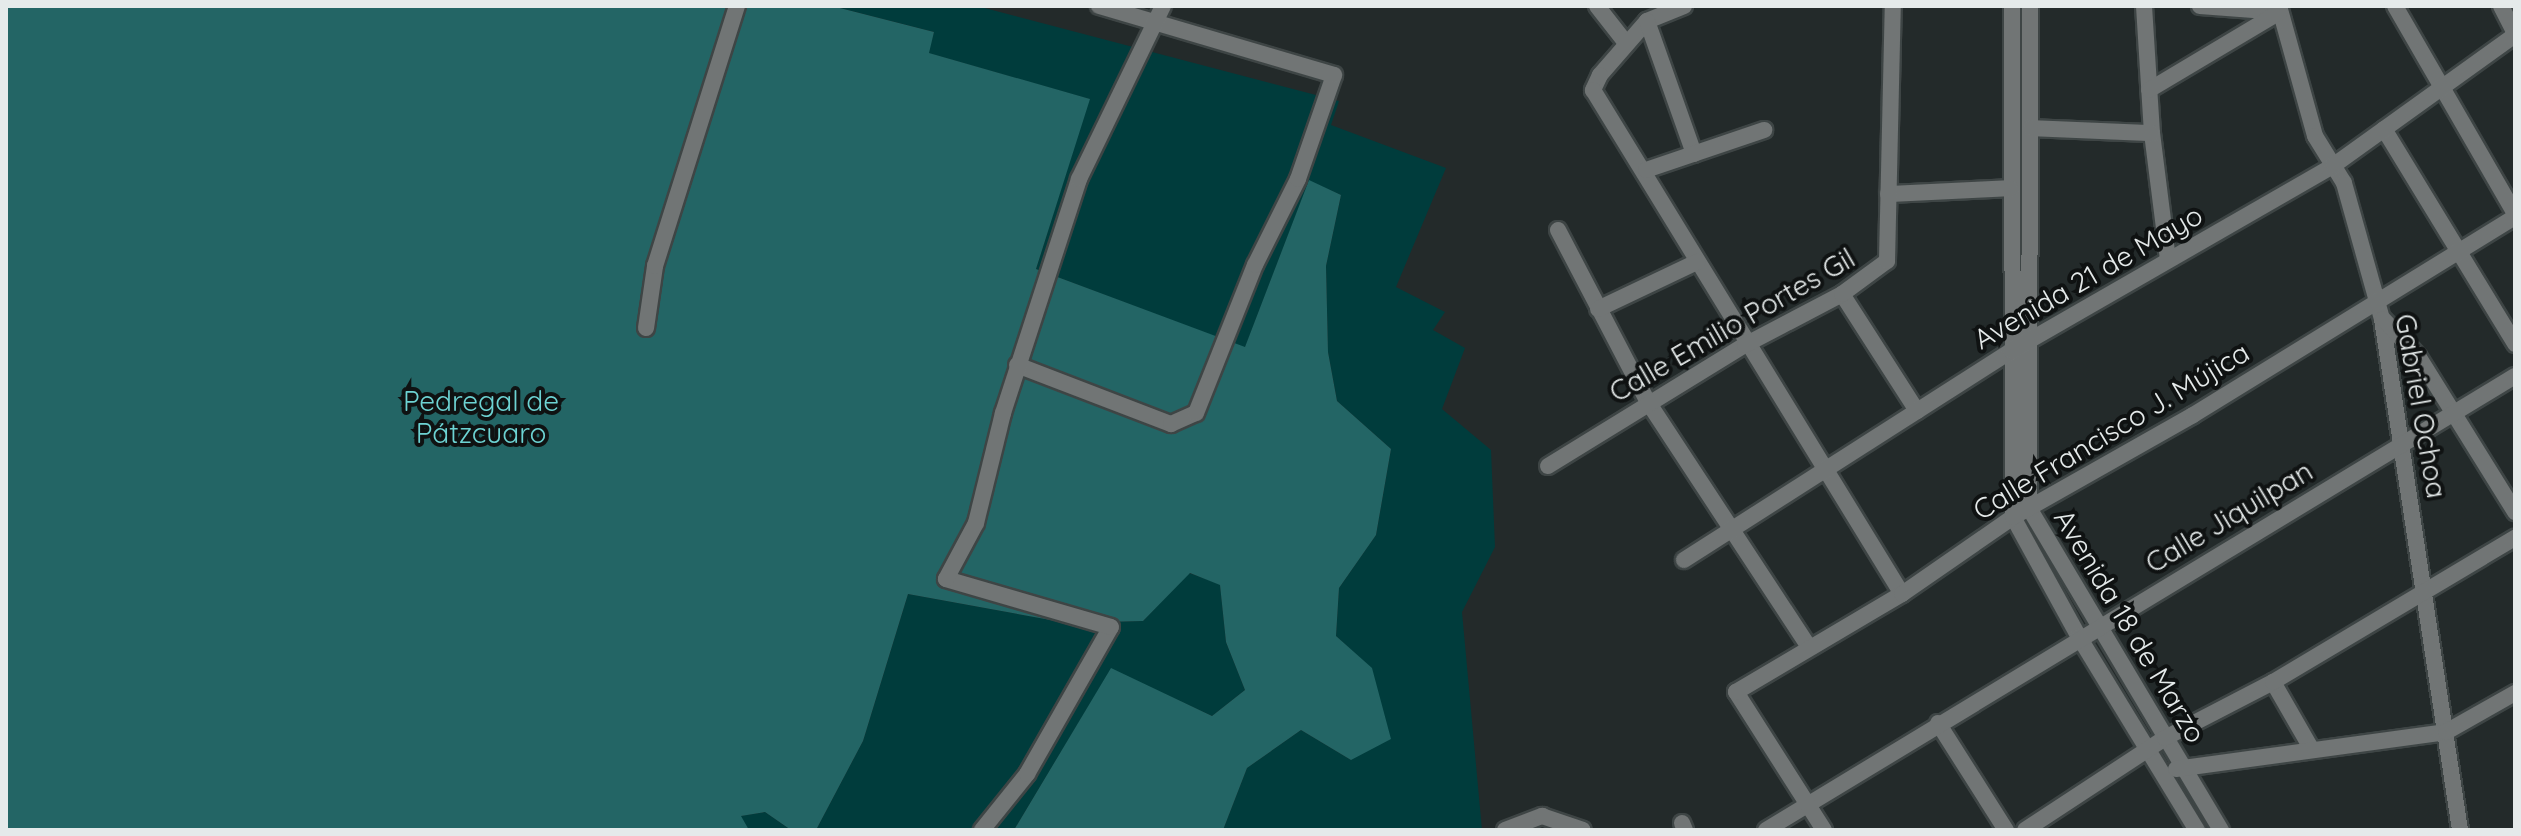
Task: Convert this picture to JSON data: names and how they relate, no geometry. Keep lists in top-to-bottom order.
{
  "streets": {
    "street": [
      "Avenida 21 de Mayo",
      "Calle Emilio Portes Gil",
      "Gabriel Ochoa",
      "Calle Francisco J. Mújica",
      "Calle Jiquilpan",
      "Avenida 18 de Marzo"
    ]
  },
  "crossings": [
    ["Avenida 21 de Mayo", "Gabriel Ochoa"],
    ["Avenida 21 de Mayo", "Avenida 18 de Marzo"],
    ["Gabriel Ochoa", "Calle Francisco J. Mújica"],
    ["Gabriel Ochoa", "Calle Jiquilpan"],
    ["Calle Francisco J. Mújica", "Calle Jiquilpan"],
    ["Calle Francisco J. Mújica", "Avenida 18 de Marzo"],
    ["Calle Jiquilpan", "Avenida 18 de Marzo"]
  ],
  "parks": ["Pedregal de Pátzcuaro"]
}
